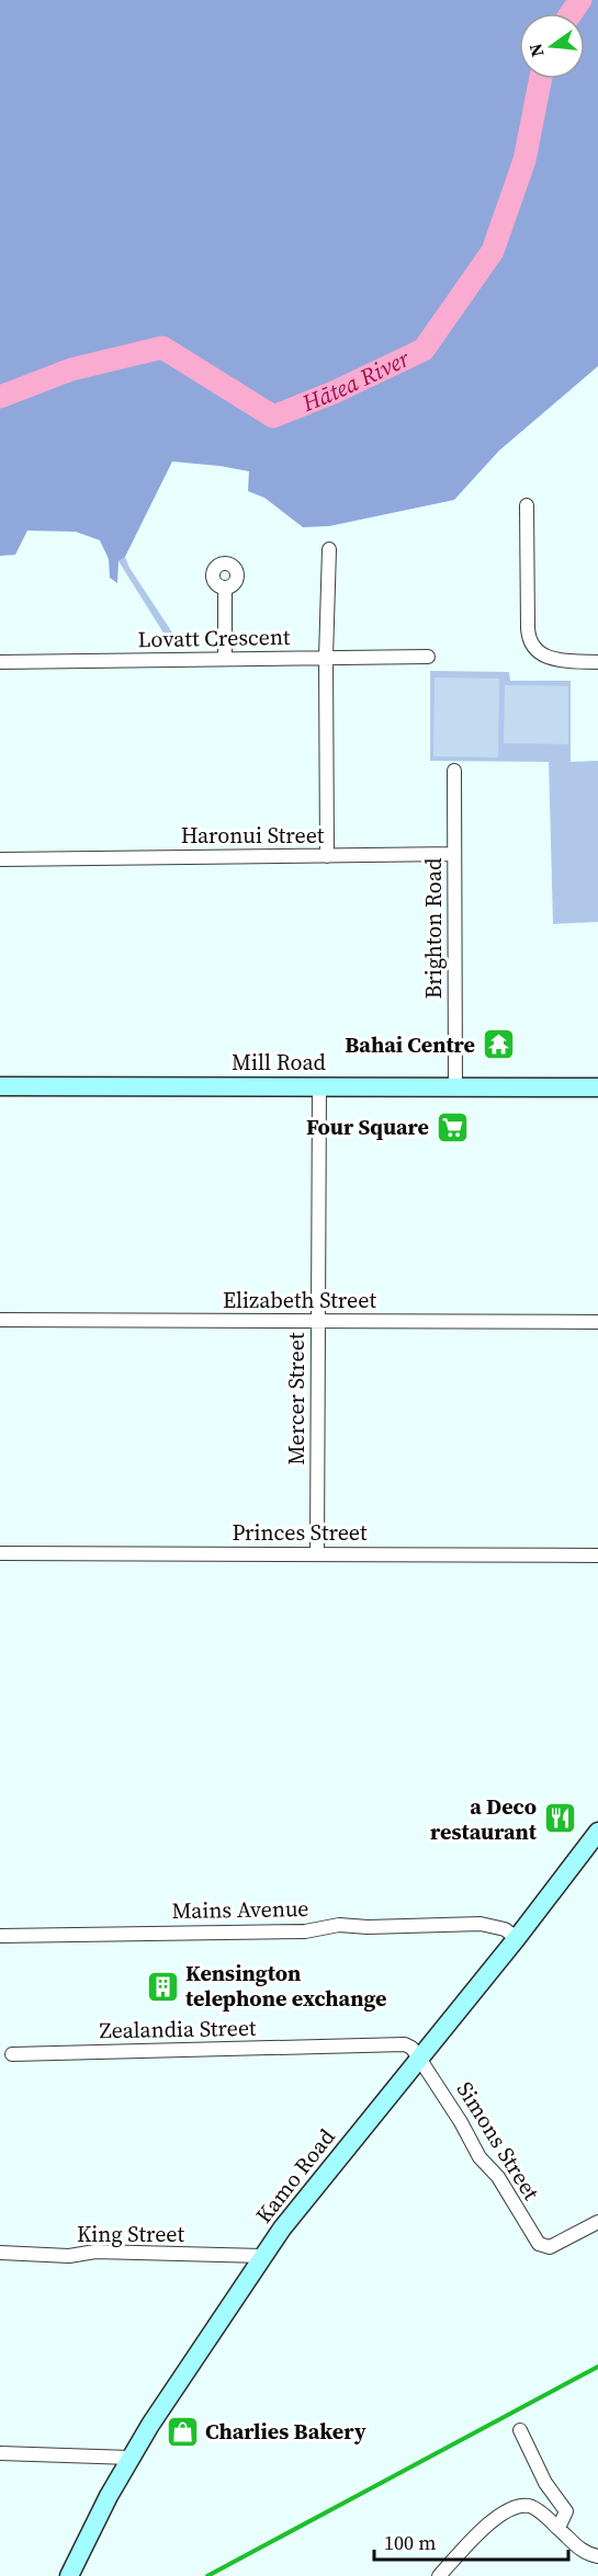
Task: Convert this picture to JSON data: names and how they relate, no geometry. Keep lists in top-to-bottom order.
{
  "streets": {
    "main road": ["Mill Road", "Kamo Road"],
    "street": [
      "Lovatt Crescent",
      "Haronui Street",
      "Brighton Road",
      "Elizabeth Street",
      "Mercer Street",
      "Princes Street",
      "Mains Avenue",
      "Zealandia Street",
      "Simons Street",
      "King Street"
    ]
  },
  "crossings": [
    ["Haronui Street", "Brighton Road"],
    ["Brighton Road", "Mill Road"],
    ["Mill Road", "Mercer Street"],
    ["Elizabeth Street", "Mercer Street"],
    ["Mercer Street", "Princes Street"],
    ["Mains Avenue", "Kamo Road"],
    ["Zealandia Street", "Simons Street"],
    ["Zealandia Street", "Kamo Road"],
    ["Simons Street", "Kamo Road"],
    ["Kamo Road", "King Street"]
  ],
  "water": ["Hātea River"],
  "places": {
    "temple": ["Bahai Centre"],
    "supermarket": ["Four Square"],
    "restaurant": ["a Deco restaurant"],
    "building": ["Kensington telephone exchange"],
    "shop": ["Charlies Bakery"]
  },
  "scale_bar": "100 m",
  "north": "left"
}
